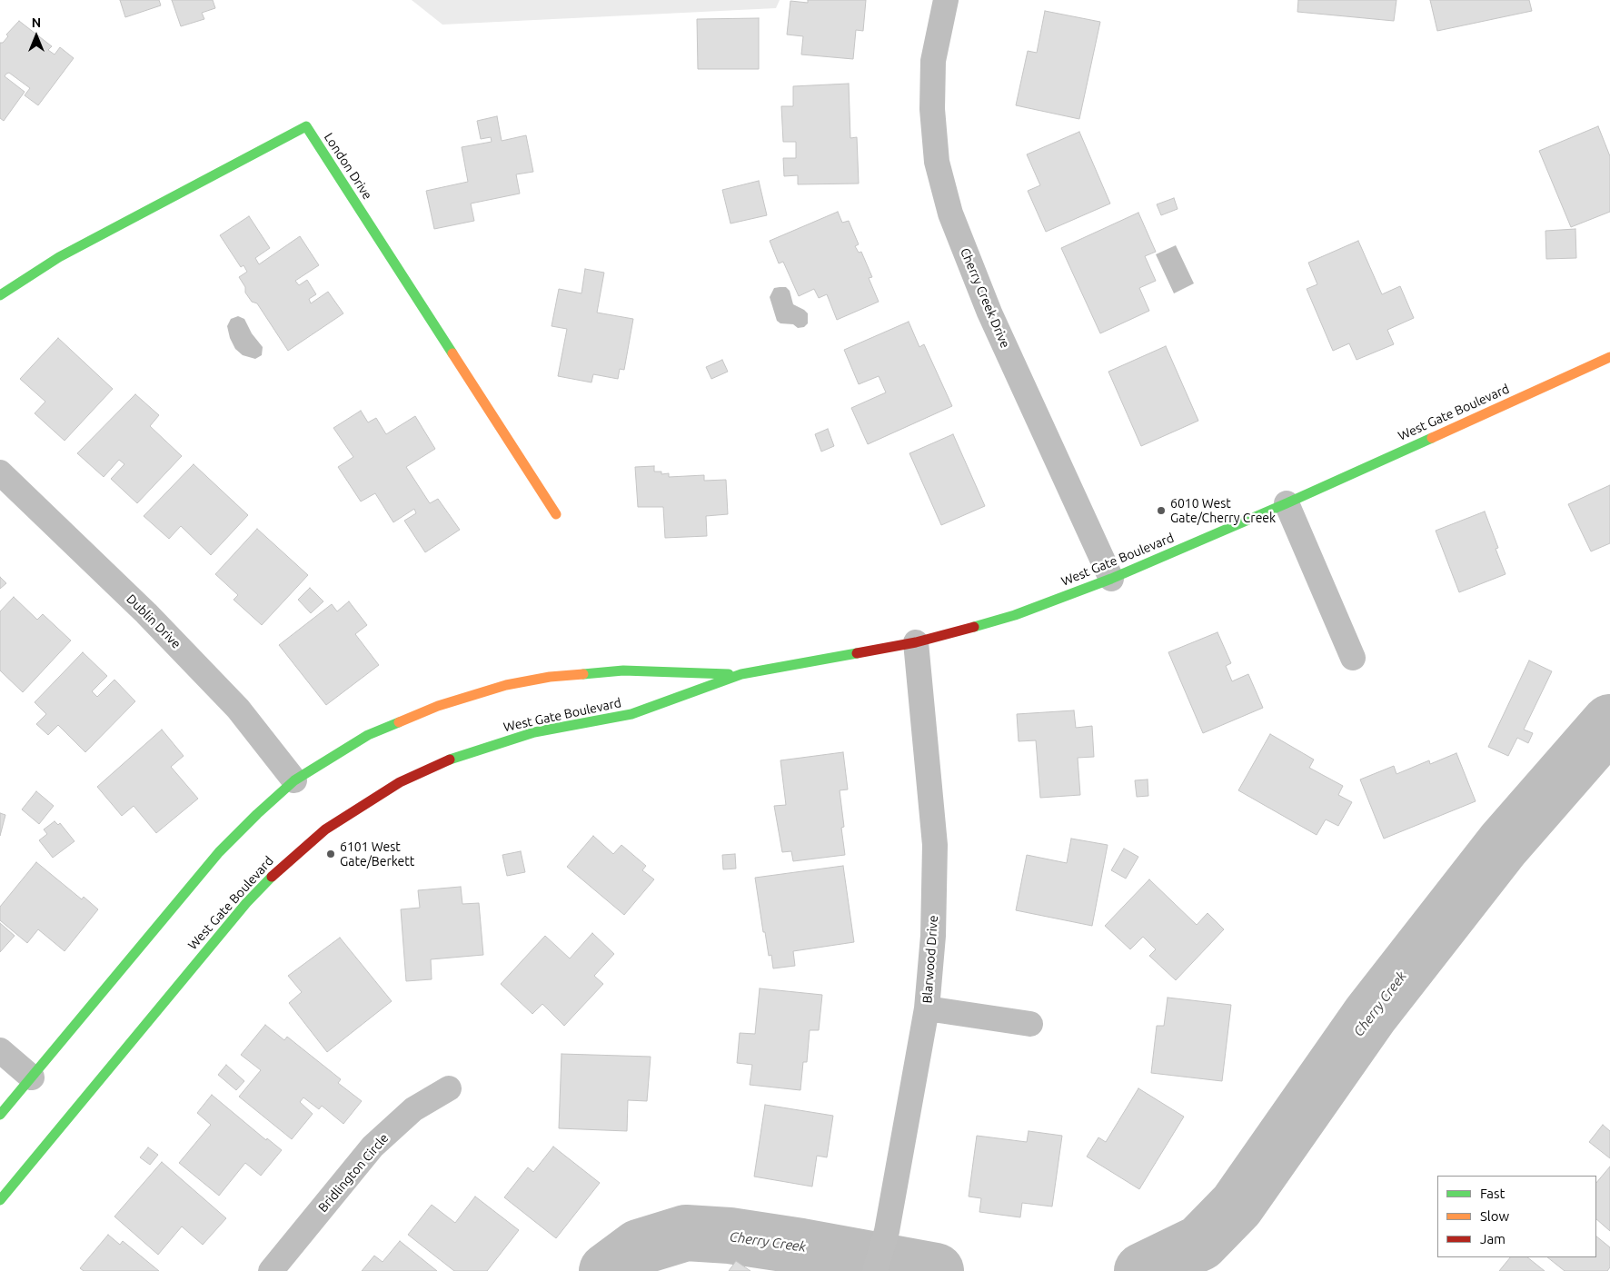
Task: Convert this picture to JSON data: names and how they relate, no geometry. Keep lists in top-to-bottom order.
{
  "streets": {
    "main road": ["London Drive", "West Gate Boulevard"],
    "street": [
      "Cherry Creek Drive",
      "Dublin Drive",
      "Blarwood Drive",
      "Bridlington Circle"
    ]
  },
  "crossings": [
    ["Cherry Creek Drive", "West Gate Boulevard"],
    ["West Gate Boulevard", "Dublin Drive"],
    ["West Gate Boulevard", "Blarwood Drive"]
  ],
  "water": ["Cherry Creek"],
  "places": ["6010 West Gate/Cherry Creek", "6101 West Gate/Berkett"],
  "legend": ["Fast", "Slow", "Jam"],
  "north": "top"
}
